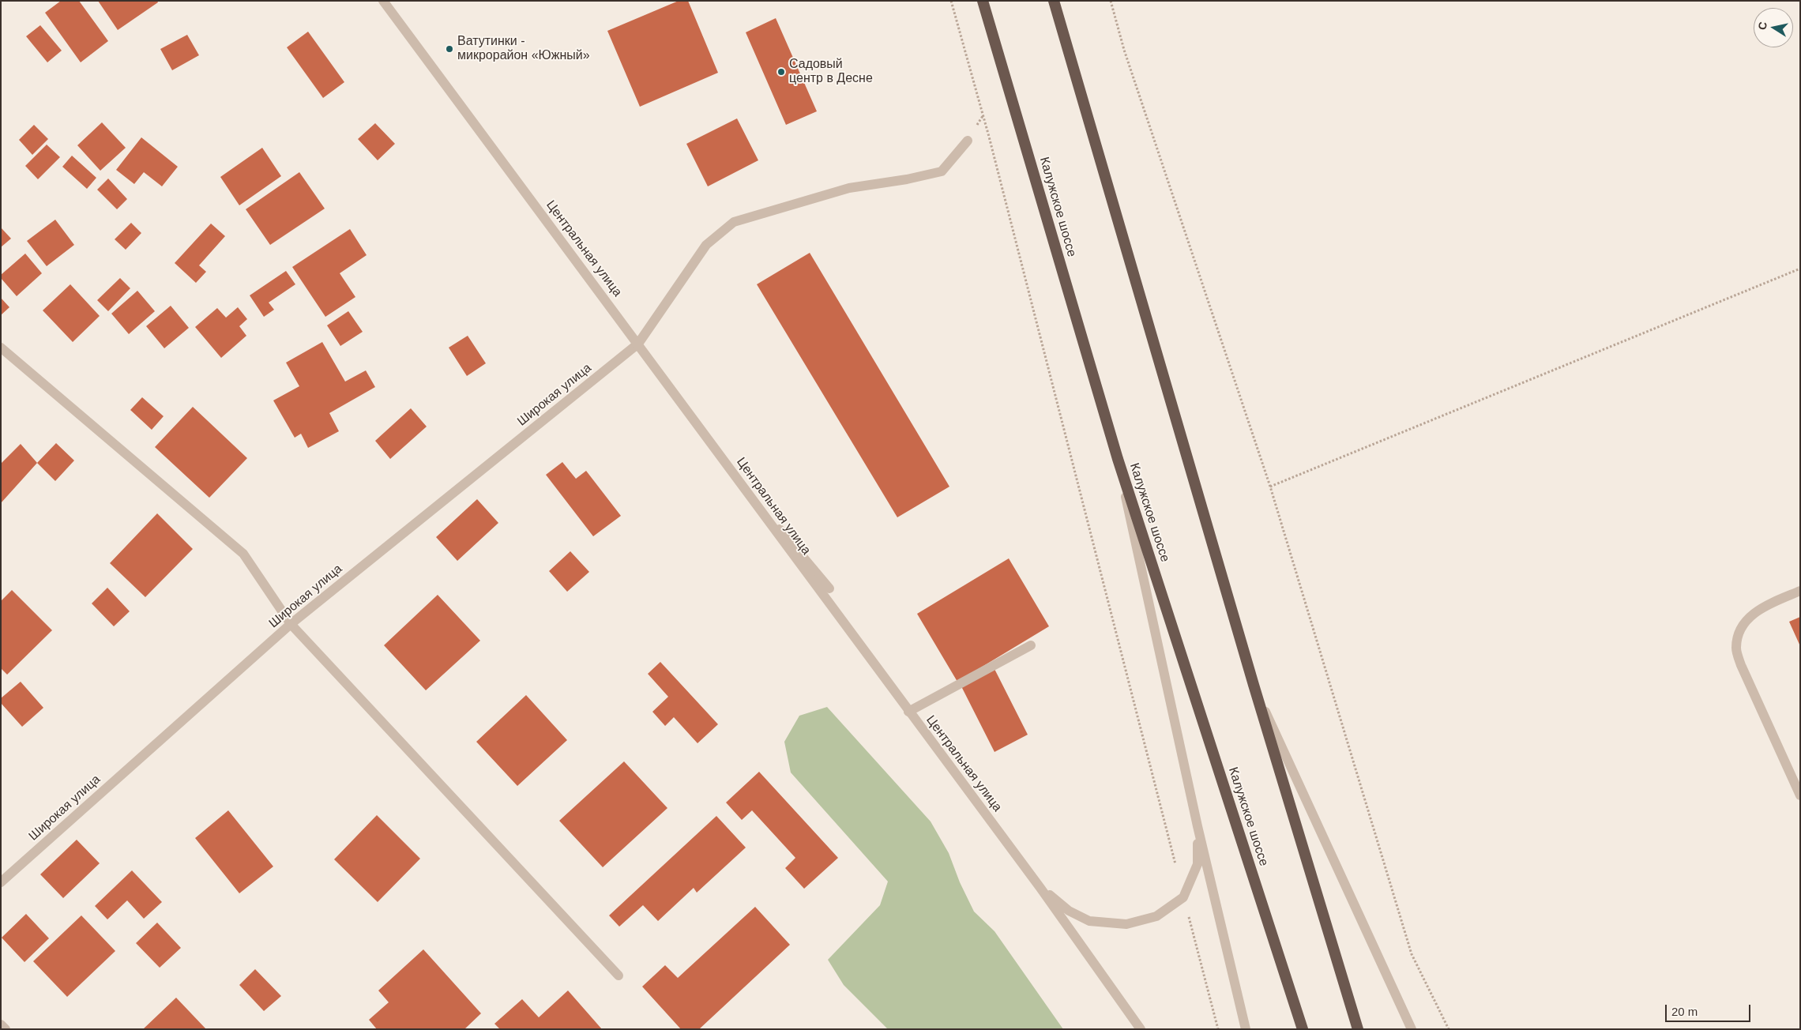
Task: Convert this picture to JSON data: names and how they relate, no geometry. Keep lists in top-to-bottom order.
{
  "streets": {
    "highway": ["Калужское шоссе"],
    "street": ["Центральная улица", "Широкая улица"]
  },
  "crossings": [
    ["Центральная улица", "Широкая улица"]
  ],
  "places": ["Ватутинки - микрорайон «Южный»", "Садовый центр в Десне"],
  "scale_bar": "20 m",
  "north": "left"
}
